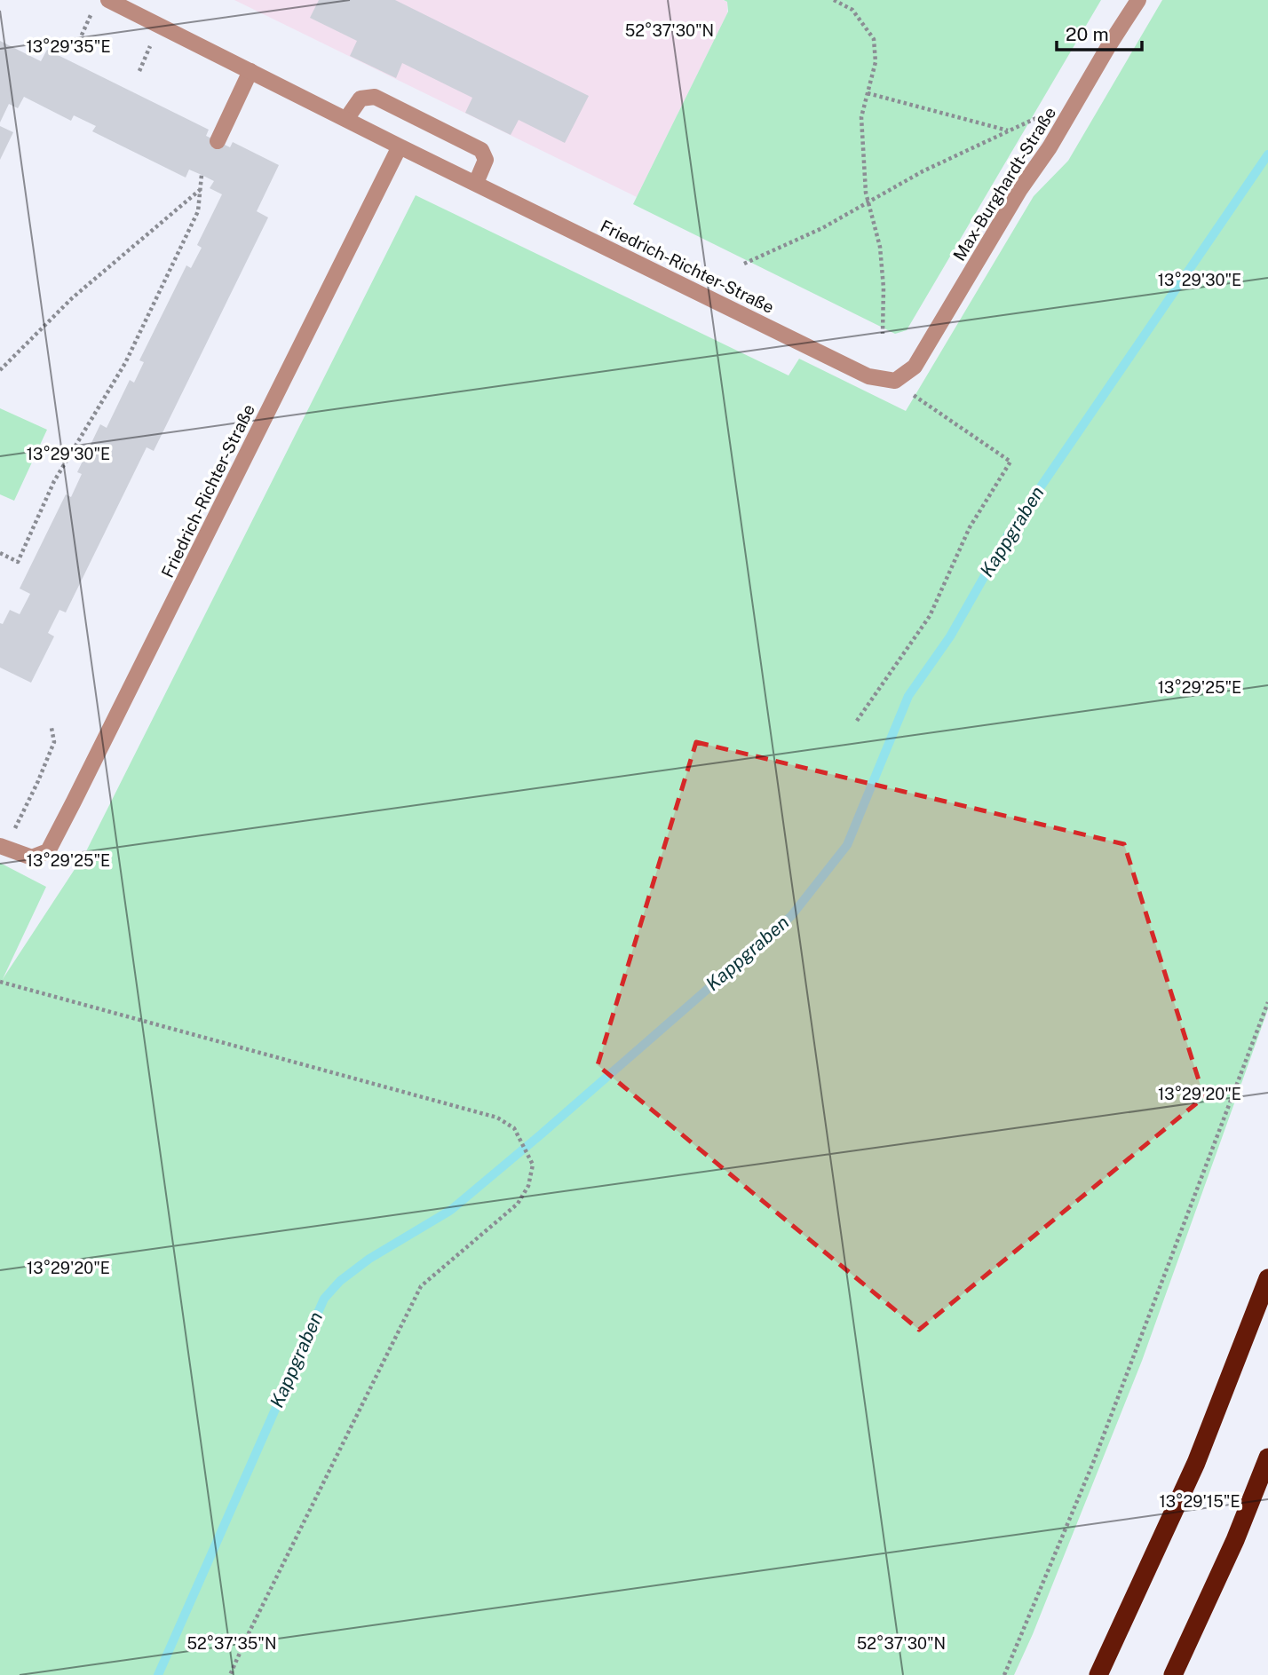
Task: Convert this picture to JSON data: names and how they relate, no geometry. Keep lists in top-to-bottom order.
{
  "streets": {
    "street": ["Max-Burghardt-Straße", "Friedrich-Richter-Straße"]
  },
  "crossings": [
    ["Max-Burghardt-Straße", "Friedrich-Richter-Straße"]
  ],
  "water": ["Kappgraben"],
  "scale_bar": "20 m",
  "coordinates": [
    "52°37'30\"N",
    "13°29'35\"E",
    "13°29'30\"E",
    "13°29'25\"E",
    "13°29'20\"E",
    "13°29'15\"E",
    "52°37'35\"N"
  ]
}
